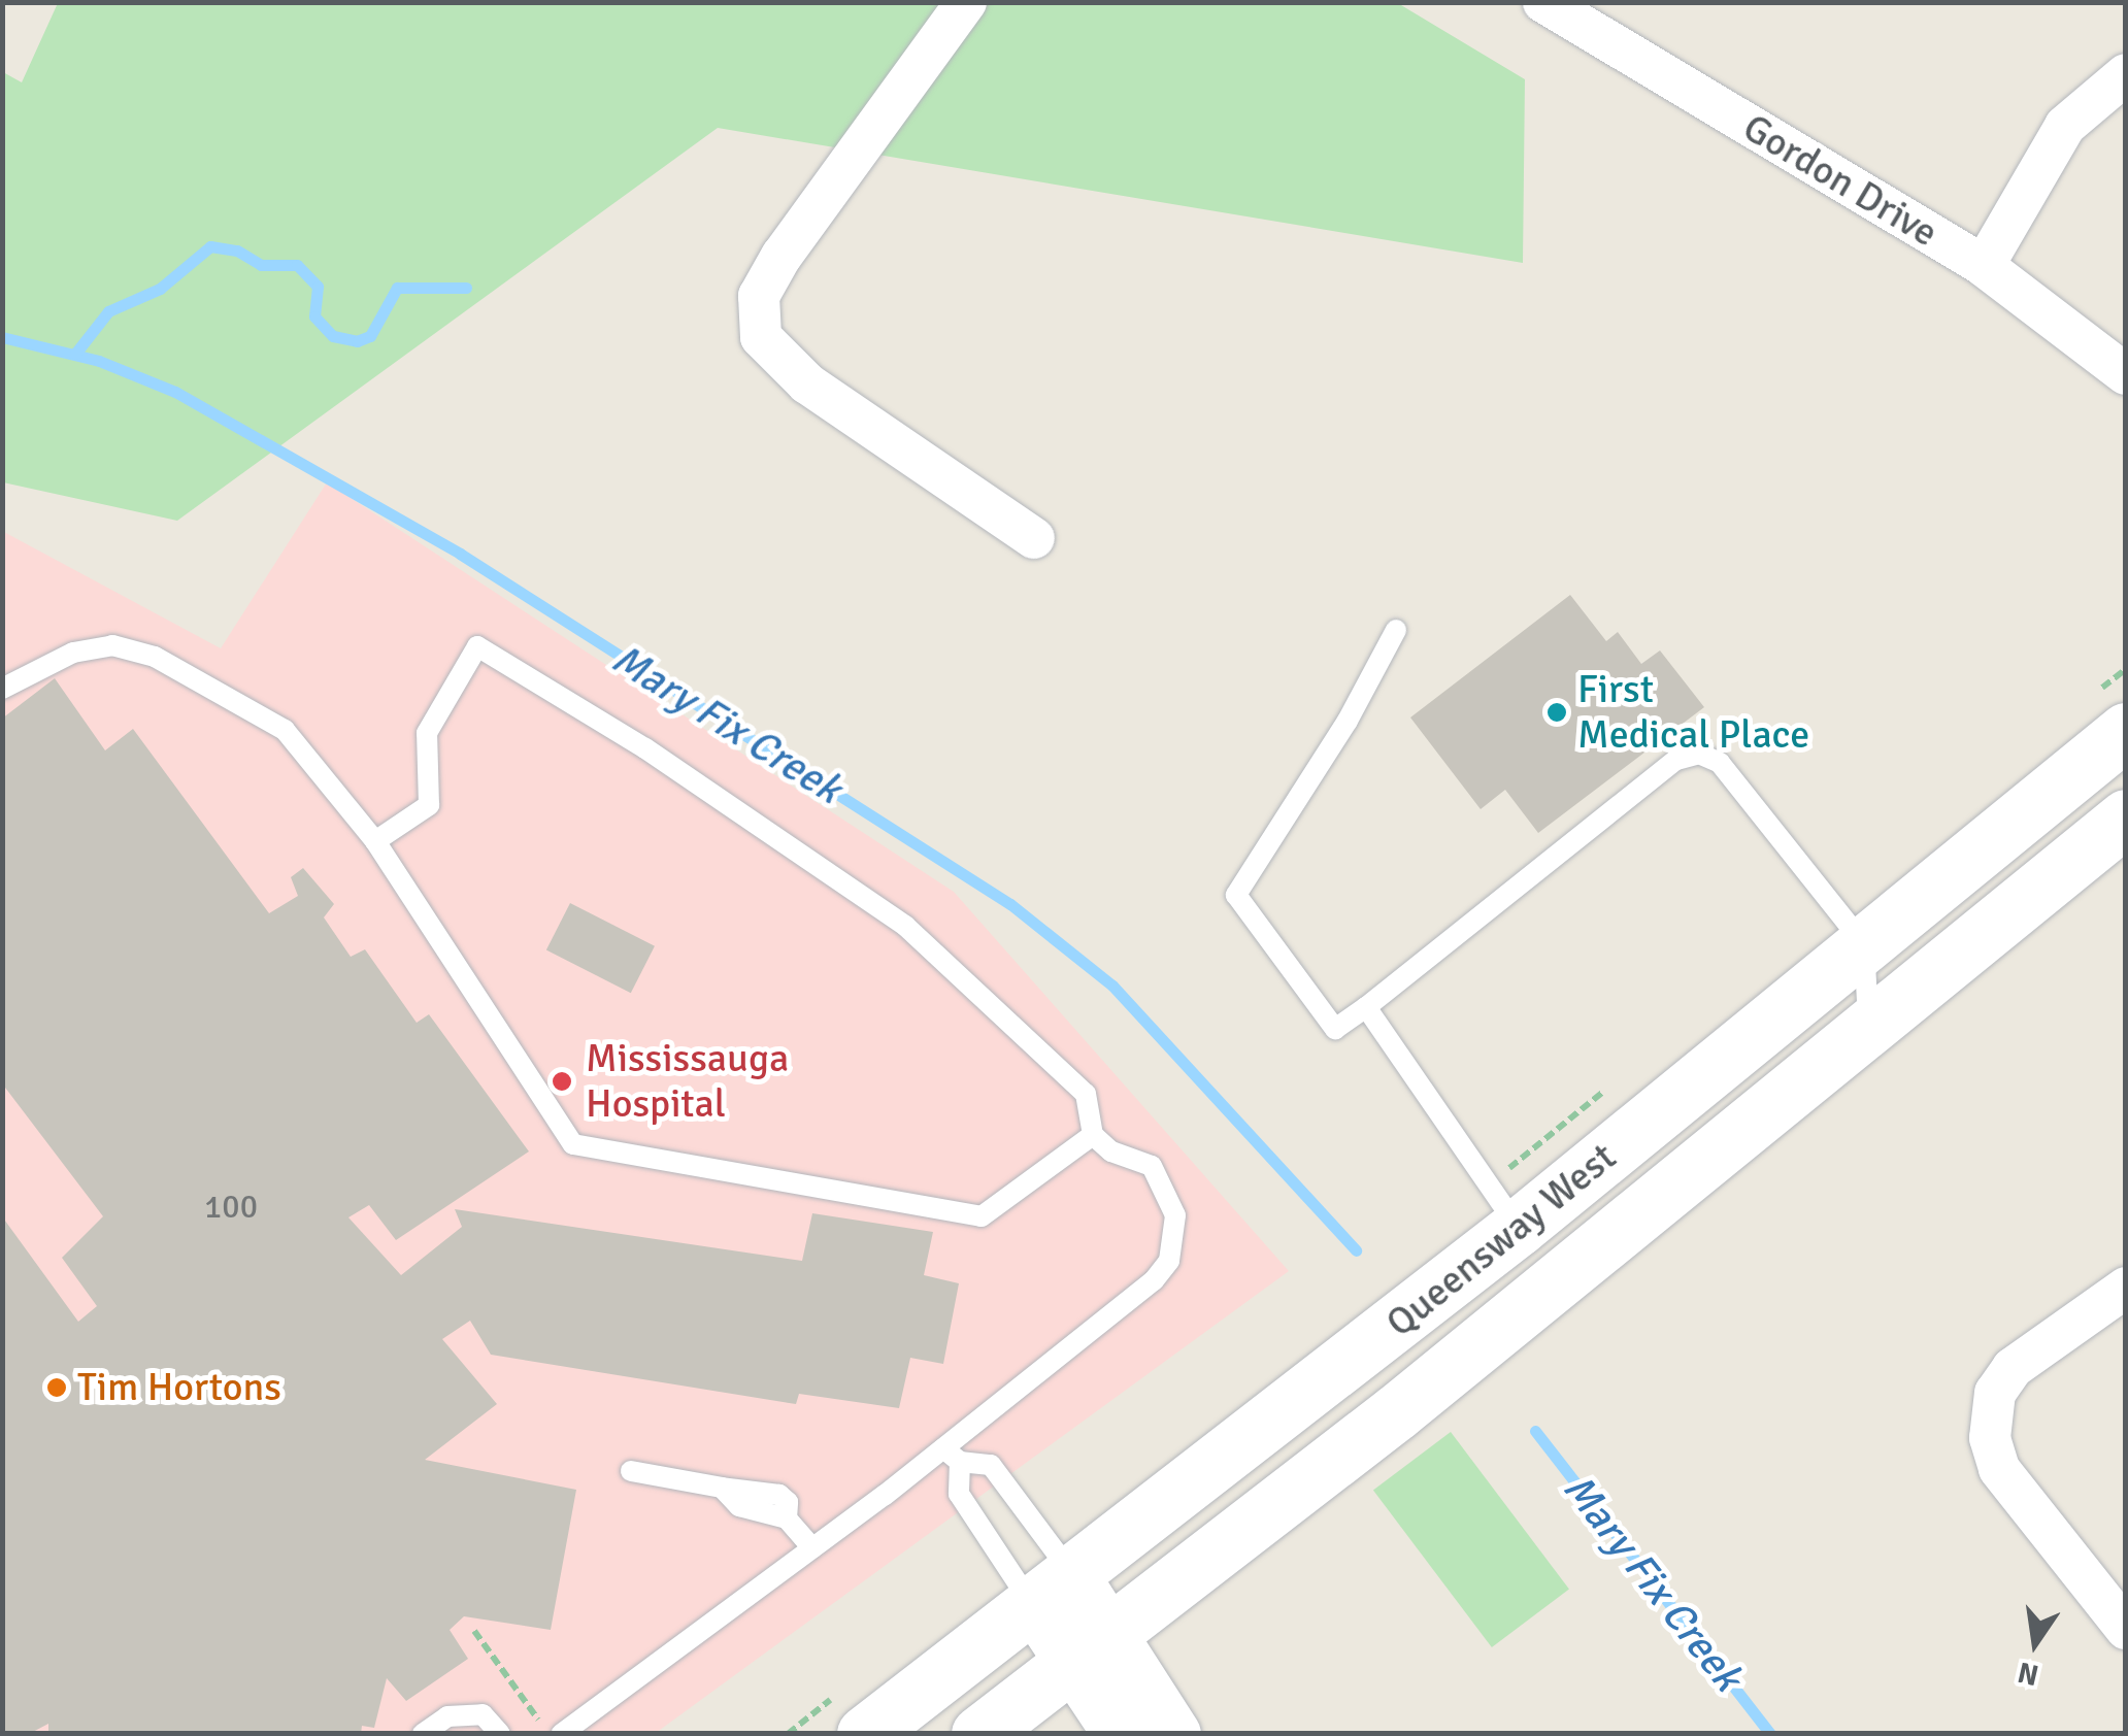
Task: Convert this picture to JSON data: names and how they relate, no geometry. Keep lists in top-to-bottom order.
{
  "streets": {
    "main road": ["Queensway West"],
    "street": ["Gordon Drive"]
  },
  "water": ["Mary Fix Creek"],
  "places": ["First Medical Place", "Mississauga Hospital", "Tim Hortons"],
  "house_numbers": ["100"],
  "north": "bottom"
}
